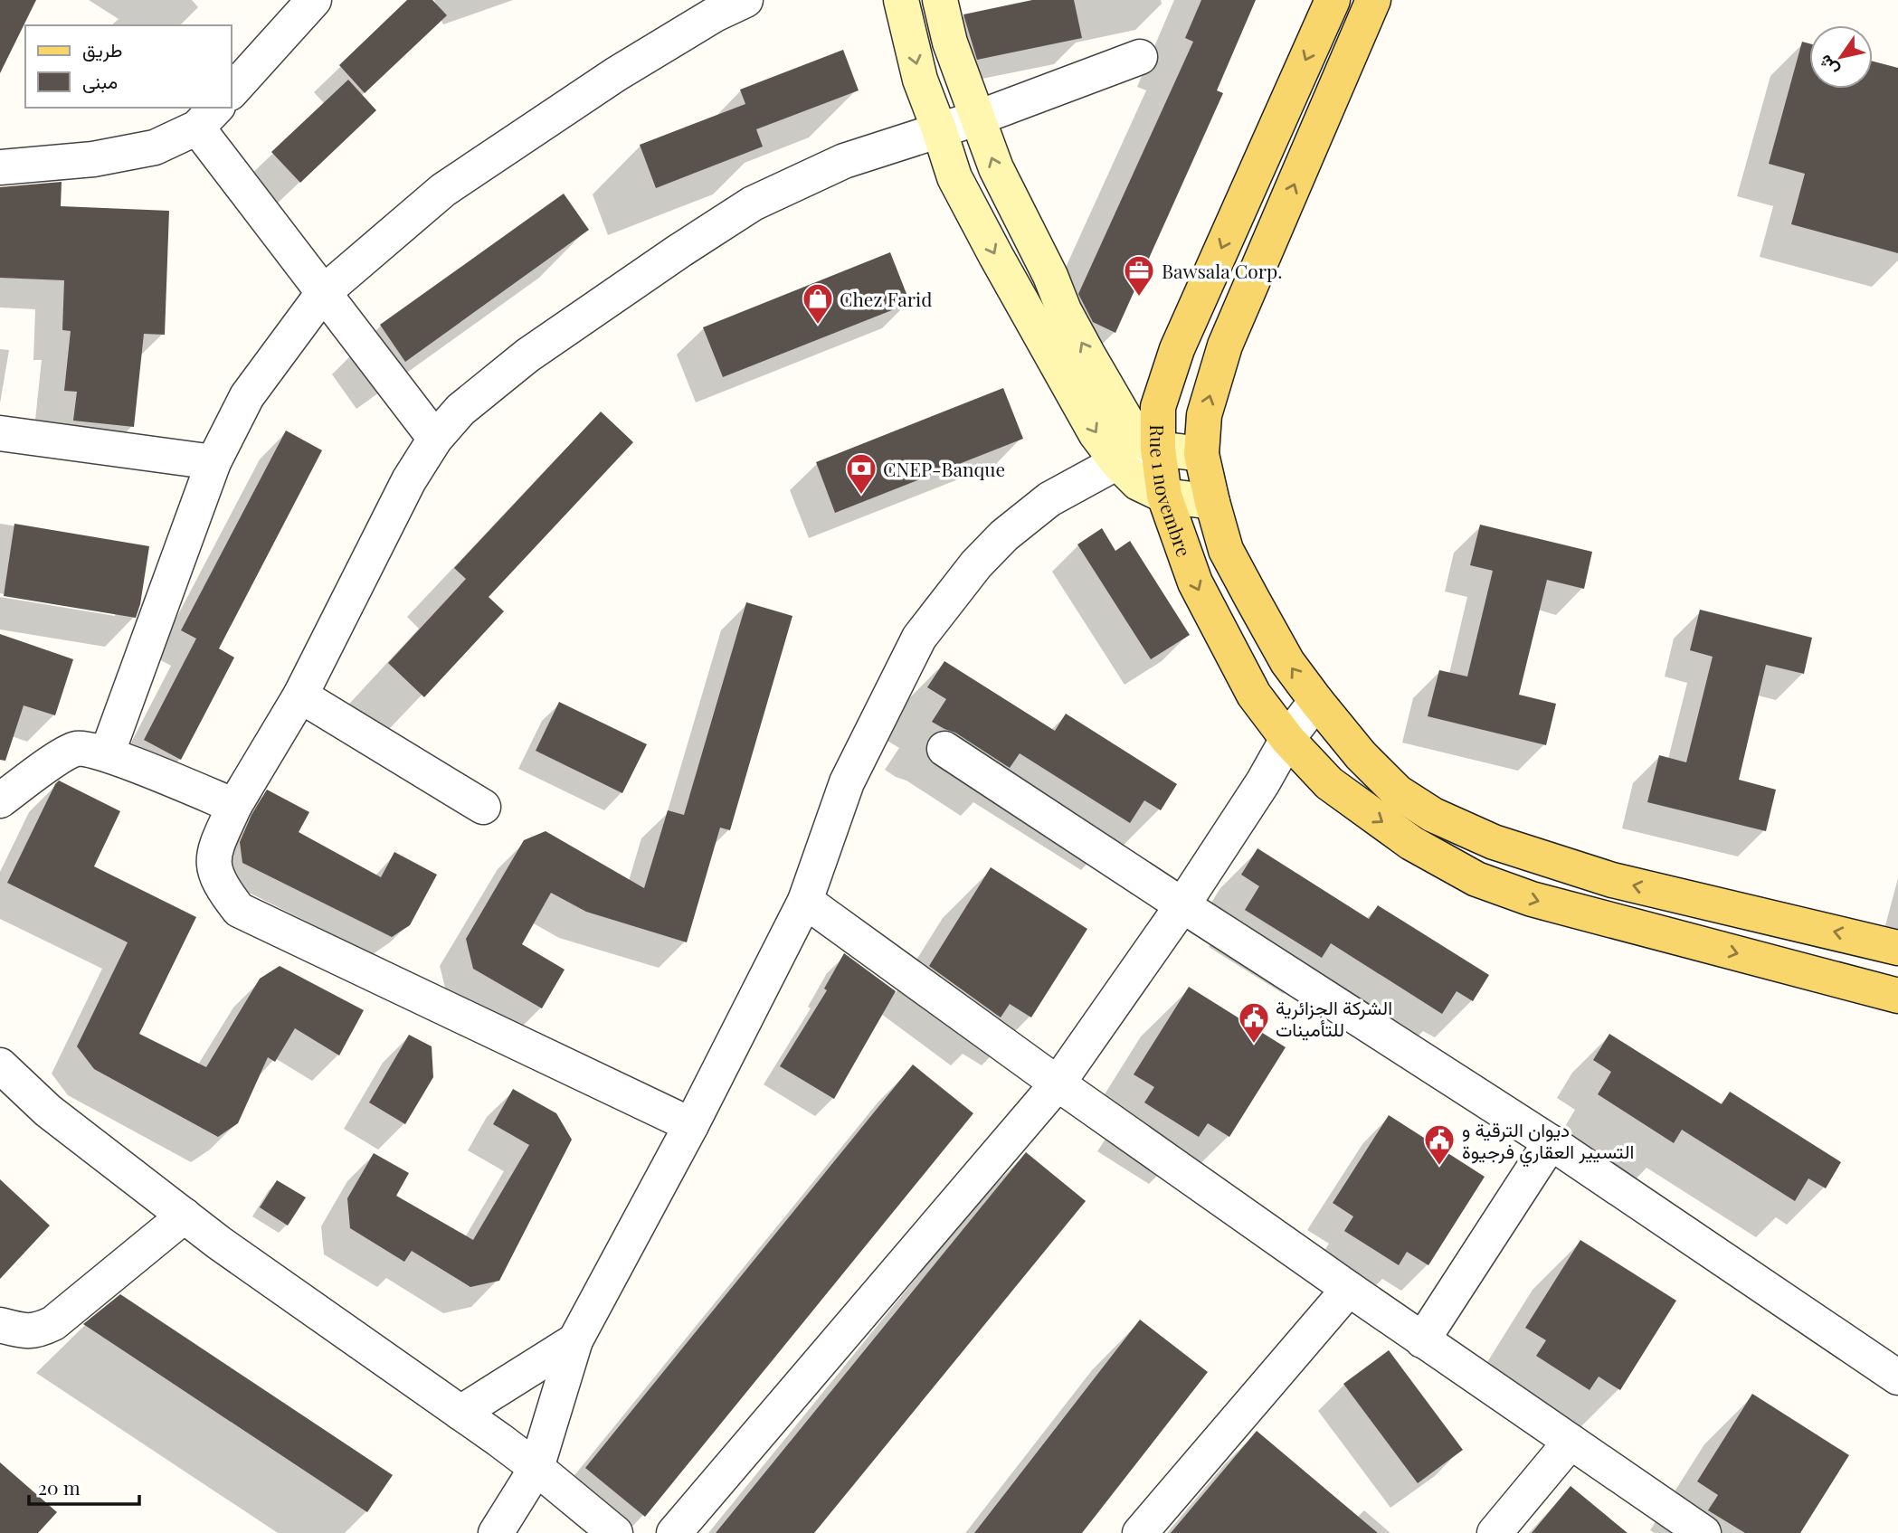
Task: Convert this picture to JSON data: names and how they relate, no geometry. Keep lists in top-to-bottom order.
{
  "streets": {
    "main road": ["Rue 1 novembre"]
  },
  "places": {
    "office": ["Bawsala Corp."],
    "shop": ["Chez Farid"],
    "bank": ["CNEP-Banque"],
    "public building": ["الشركة الجزائرية للتأمينات", "ديوان الترقية و التسيير العقاري فرجيوة"]
  },
  "legend": ["طريق", "مبنى"],
  "scale_bar": "20 m",
  "north": "bottom left"
}
